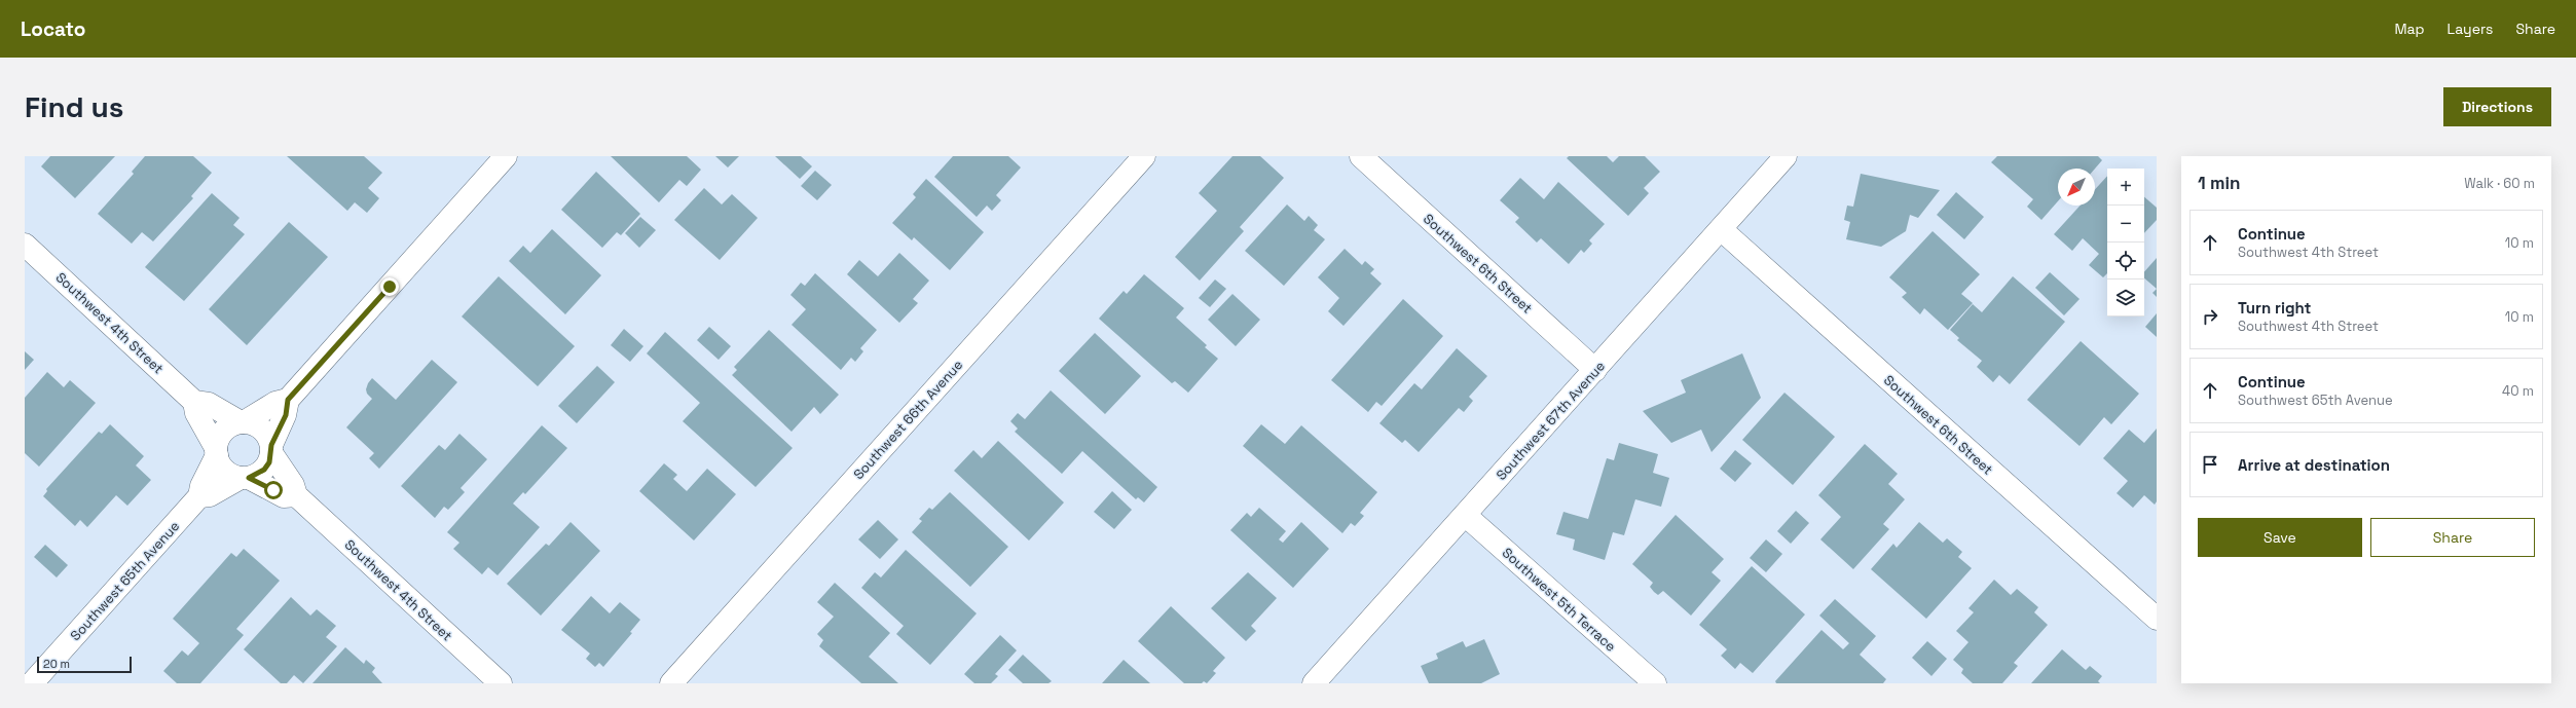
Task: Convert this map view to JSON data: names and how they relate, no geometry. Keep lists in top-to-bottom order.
{
  "streets": {
    "street": [
      "Southwest 6th Street",
      "Southwest 4th Street",
      "Southwest 66th Avenue",
      "Southwest 67th Avenue",
      "Southwest 65th Avenue",
      "Southwest 5th Terrace"
    ]
  },
  "crossings": [
    ["Southwest 6th Street", "Southwest 67th Avenue"],
    ["Southwest 4th Street", "Southwest 65th Avenue"],
    ["Southwest 67th Avenue", "Southwest 5th Terrace"]
  ],
  "scale_bar": "20 m",
  "north": "bottom left",
  "page": {
    "header": "Locato",
    "nav": ["Map", "Layers", "Share"],
    "buttons": [
      "Directions",
      ["Save", "Share"]
    ],
    "title": "Find us",
    "heading": ["1 min", "Walk · 60 m"],
    "map_buttons": ["+", "−"],
    "list": [
      ["Continue", "Southwest 4th Street", "10 m"],
      ["Turn right", "Southwest 4th Street", "10 m"],
      ["Continue", "Southwest 65th Avenue", "40 m"],
      "Arrive at destination"
    ],
    "scale": "20 m"
  }
}
